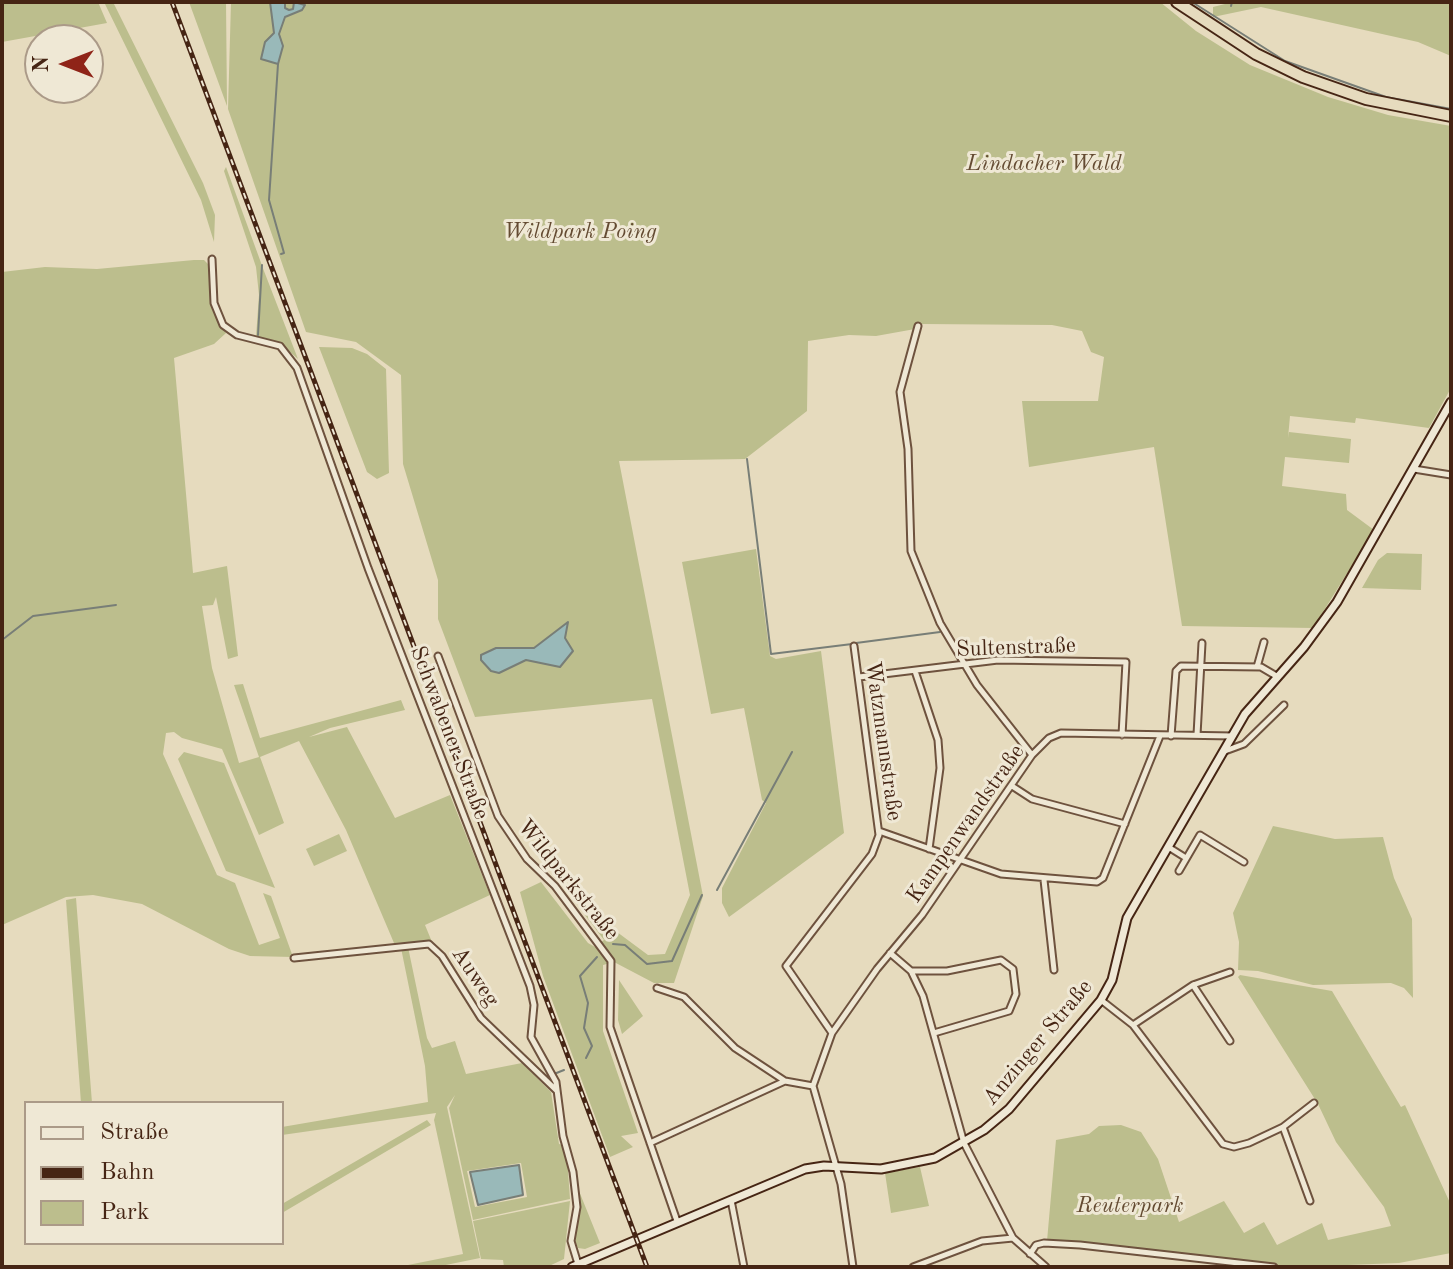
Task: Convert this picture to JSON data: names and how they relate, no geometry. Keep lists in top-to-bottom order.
{
  "streets": {
    "street": [
      "Sultenstraße",
      "Schwabener Straße",
      "Watzmannstraße",
      "Kampenwandstraße",
      "Wildparkstraße",
      "Auweg",
      "Anzinger Straße"
    ]
  },
  "crossings": [
    ["Sultenstraße", "Watzmannstraße"],
    ["Sultenstraße", "Kampenwandstraße"],
    ["Schwabener Straße", "Auweg"],
    ["Schwabener Straße", "Anzinger Straße"],
    ["Watzmannstraße", "Kampenwandstraße"],
    ["Kampenwandstraße", "Anzinger Straße"],
    ["Wildparkstraße", "Anzinger Straße"]
  ],
  "parks": ["Lindacher Wald", "Wildpark Poing", "Reuterpark"],
  "legend": ["Straße", "Bahn", "Park"],
  "north": "left"
}
